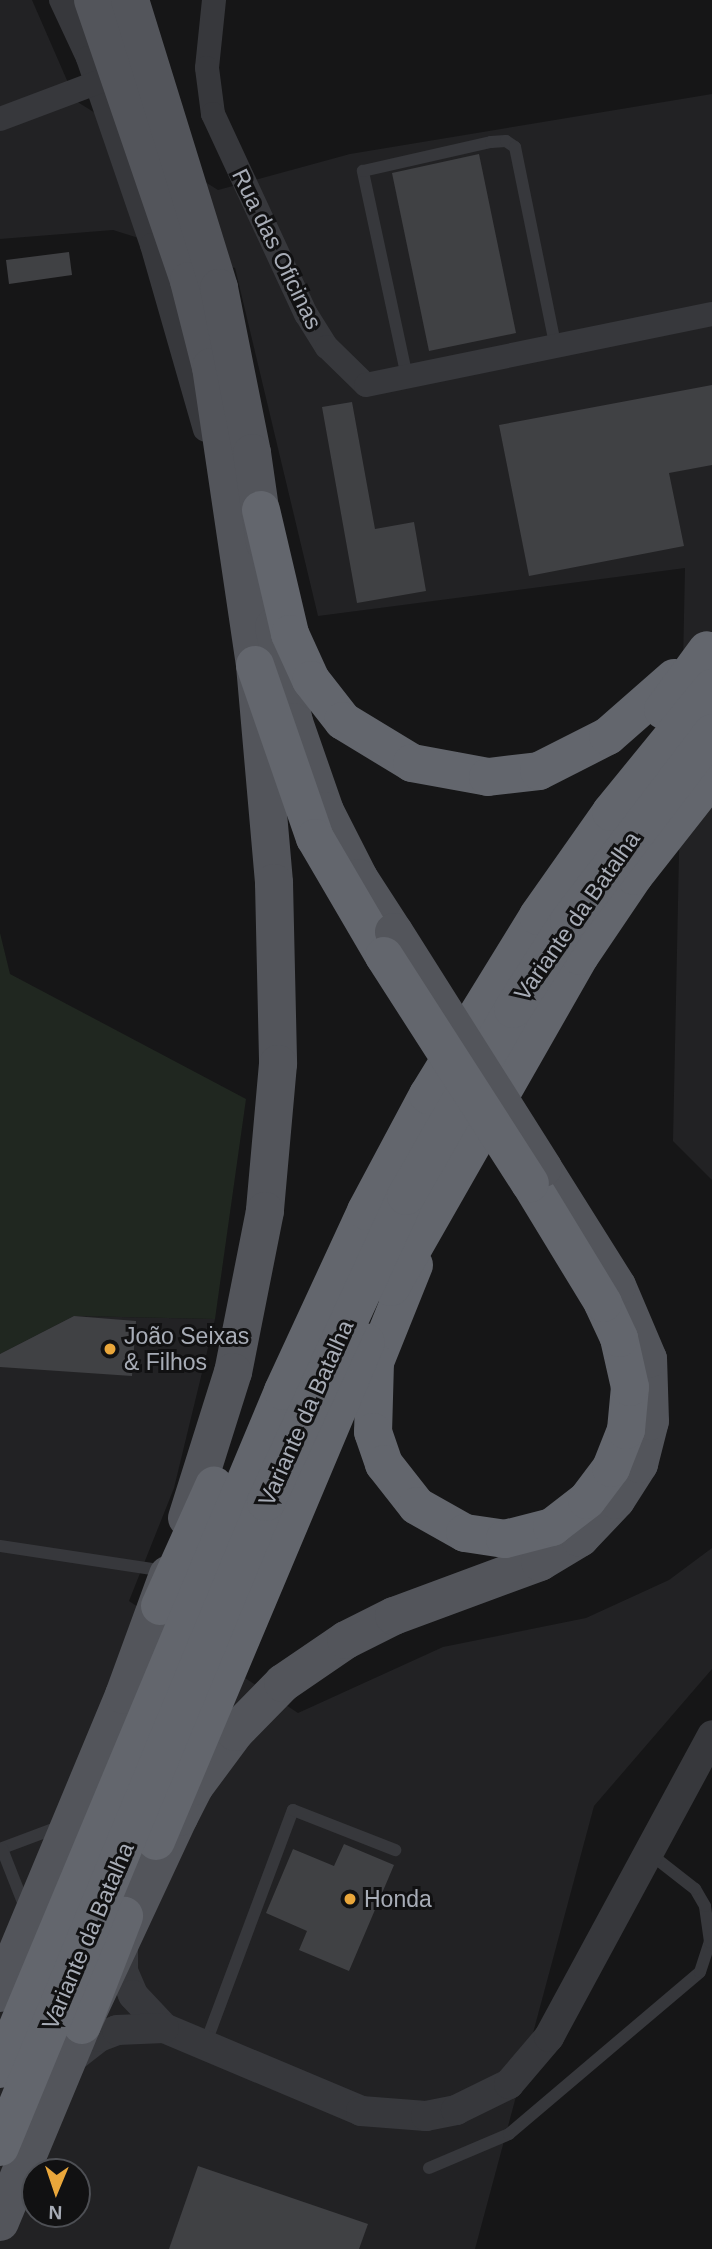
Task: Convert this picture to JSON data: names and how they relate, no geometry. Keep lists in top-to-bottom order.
{
  "streets": {
    "highway": ["Variante da Batalha"],
    "street": ["Rua das Oficinas"]
  },
  "places": ["João Seixas & Filhos", "Honda"],
  "north": "bottom"
}
